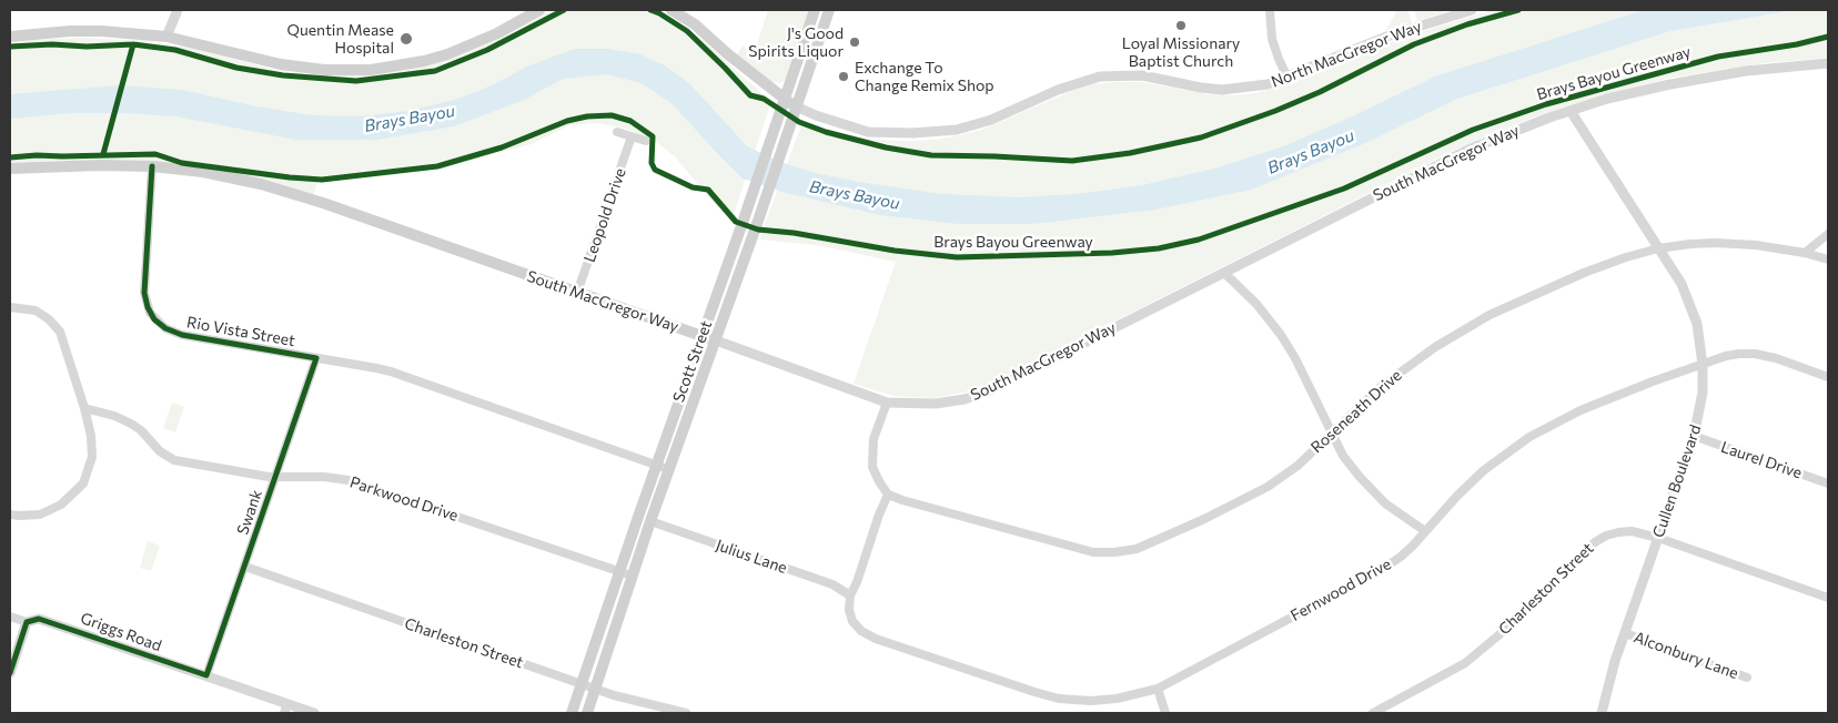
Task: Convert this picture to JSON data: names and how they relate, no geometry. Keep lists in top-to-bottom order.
{
  "streets": {
    "main road": ["North MacGregor Way", "South MacGregor Way", "Scott Street"],
    "street": [
      "Leopold Drive",
      "Rio Vista Street",
      "Roseneath Drive",
      "Laurel Drive",
      "Cullen Boulevard",
      "Parkwood Drive",
      "Swank",
      "Julius Lane",
      "Charleston Street",
      "Fernwood Drive",
      "Griggs Road",
      "Alconbury Lane"
    ],
    "cycle path": ["Brays Bayou Greenway"]
  },
  "crossings": [
    ["North MacGregor Way", "Scott Street"],
    ["South MacGregor Way", "Leopold Drive"],
    ["South MacGregor Way", "Rio Vista Street"],
    ["South MacGregor Way", "Scott Street"],
    ["South MacGregor Way", "Cullen Boulevard"],
    ["Rio Vista Street", "Scott Street"],
    ["Rio Vista Street", "Swank"],
    ["Scott Street", "Parkwood Drive"],
    ["Scott Street", "Julius Lane"],
    ["Scott Street", "Charleston Street"],
    ["Roseneath Drive", "Cullen Boulevard"],
    ["Laurel Drive", "Cullen Boulevard"],
    ["Cullen Boulevard", "Charleston Street"],
    ["Cullen Boulevard", "Fernwood Drive"],
    ["Cullen Boulevard", "Alconbury Lane"],
    ["Parkwood Drive", "Swank"],
    ["Swank", "Charleston Street"],
    ["Swank", "Griggs Road"],
    ["Julius Lane", "Fernwood Drive"]
  ],
  "water": ["Brays Bayou"],
  "places": [
    "Loyal Missionary Baptist Church",
    "Quentin Mease Hospital",
    "J's Good Spirits Liquor",
    "Exchange To Change Remix Shop"
  ]
}
